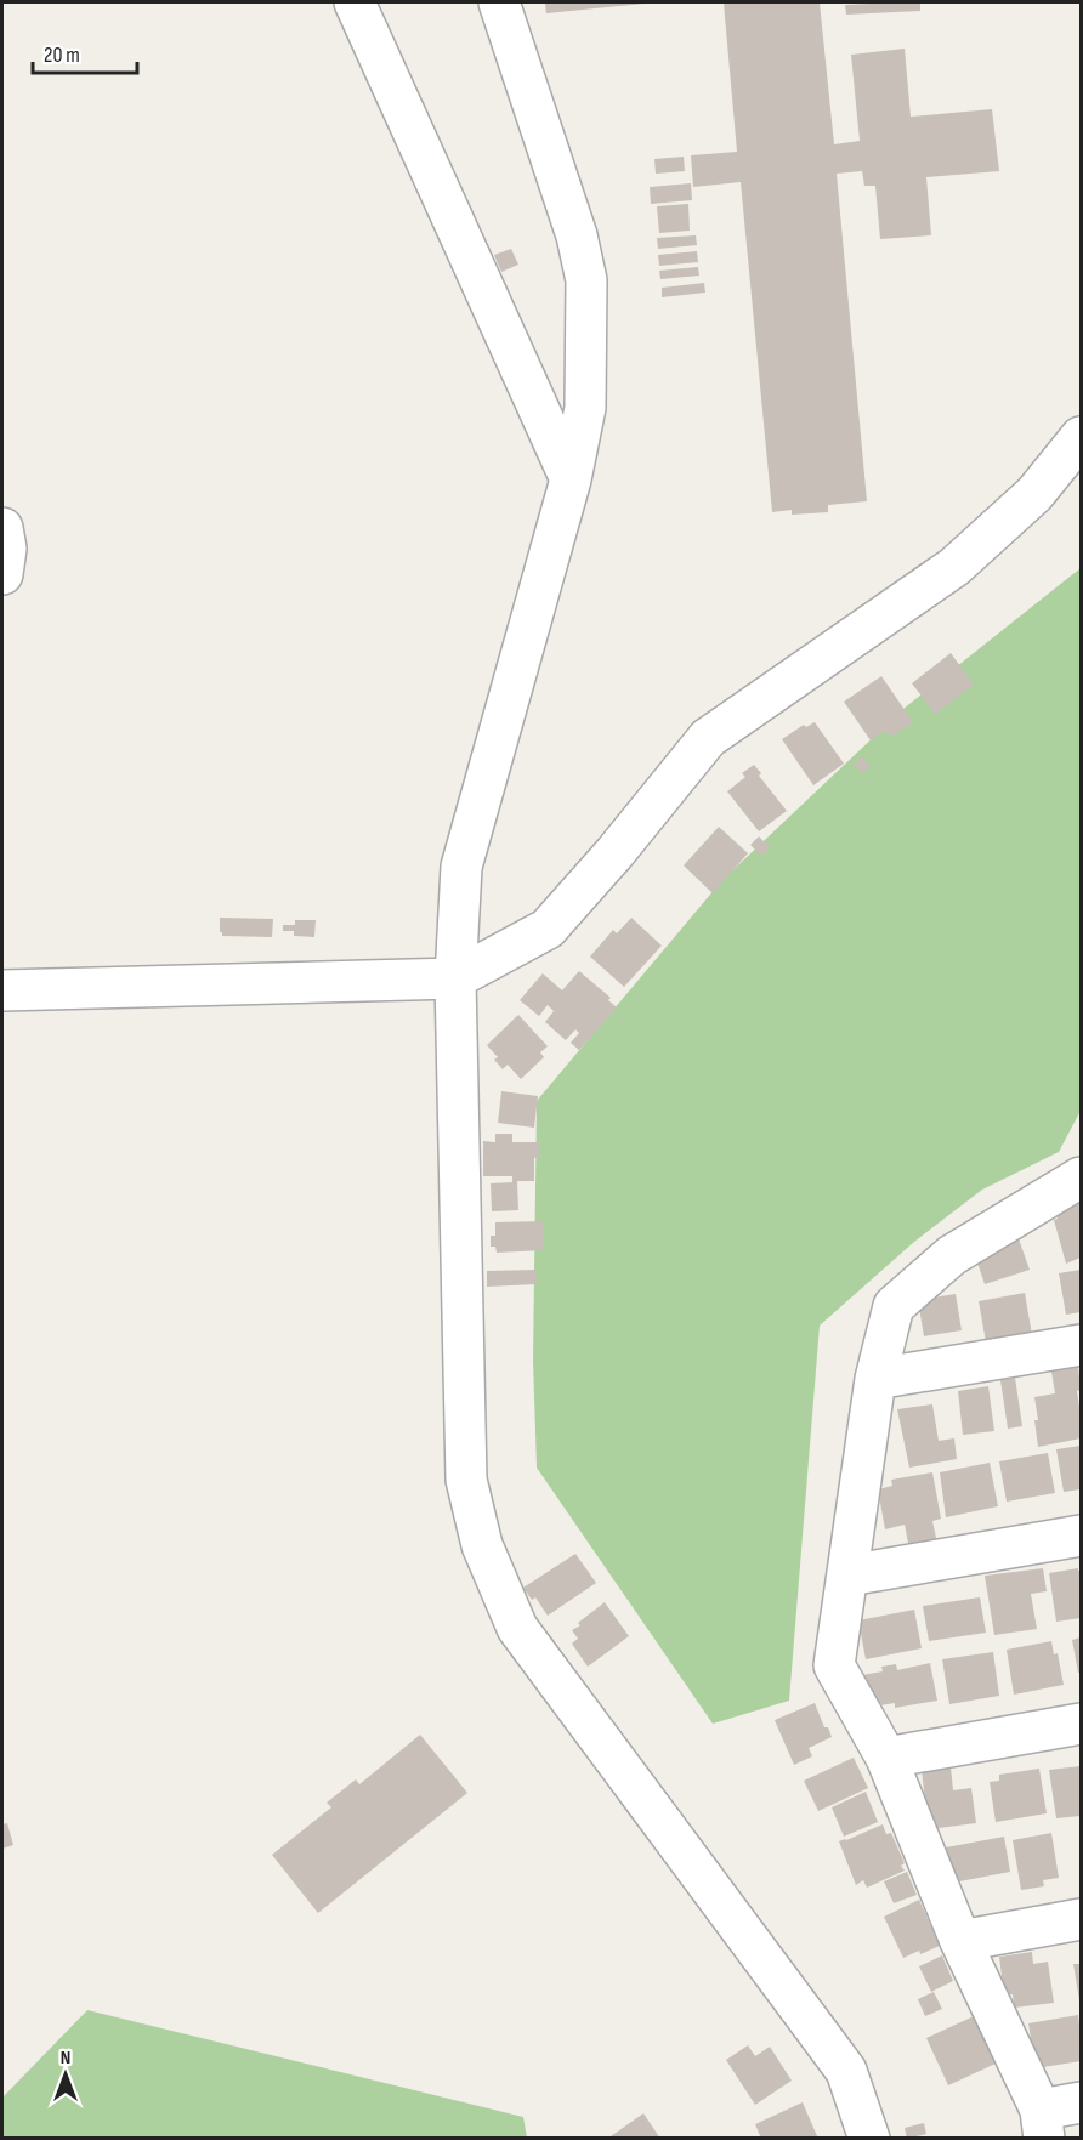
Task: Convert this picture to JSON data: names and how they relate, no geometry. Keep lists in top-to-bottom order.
{
  "scale_bar": "20 m",
  "north": "top"
}
